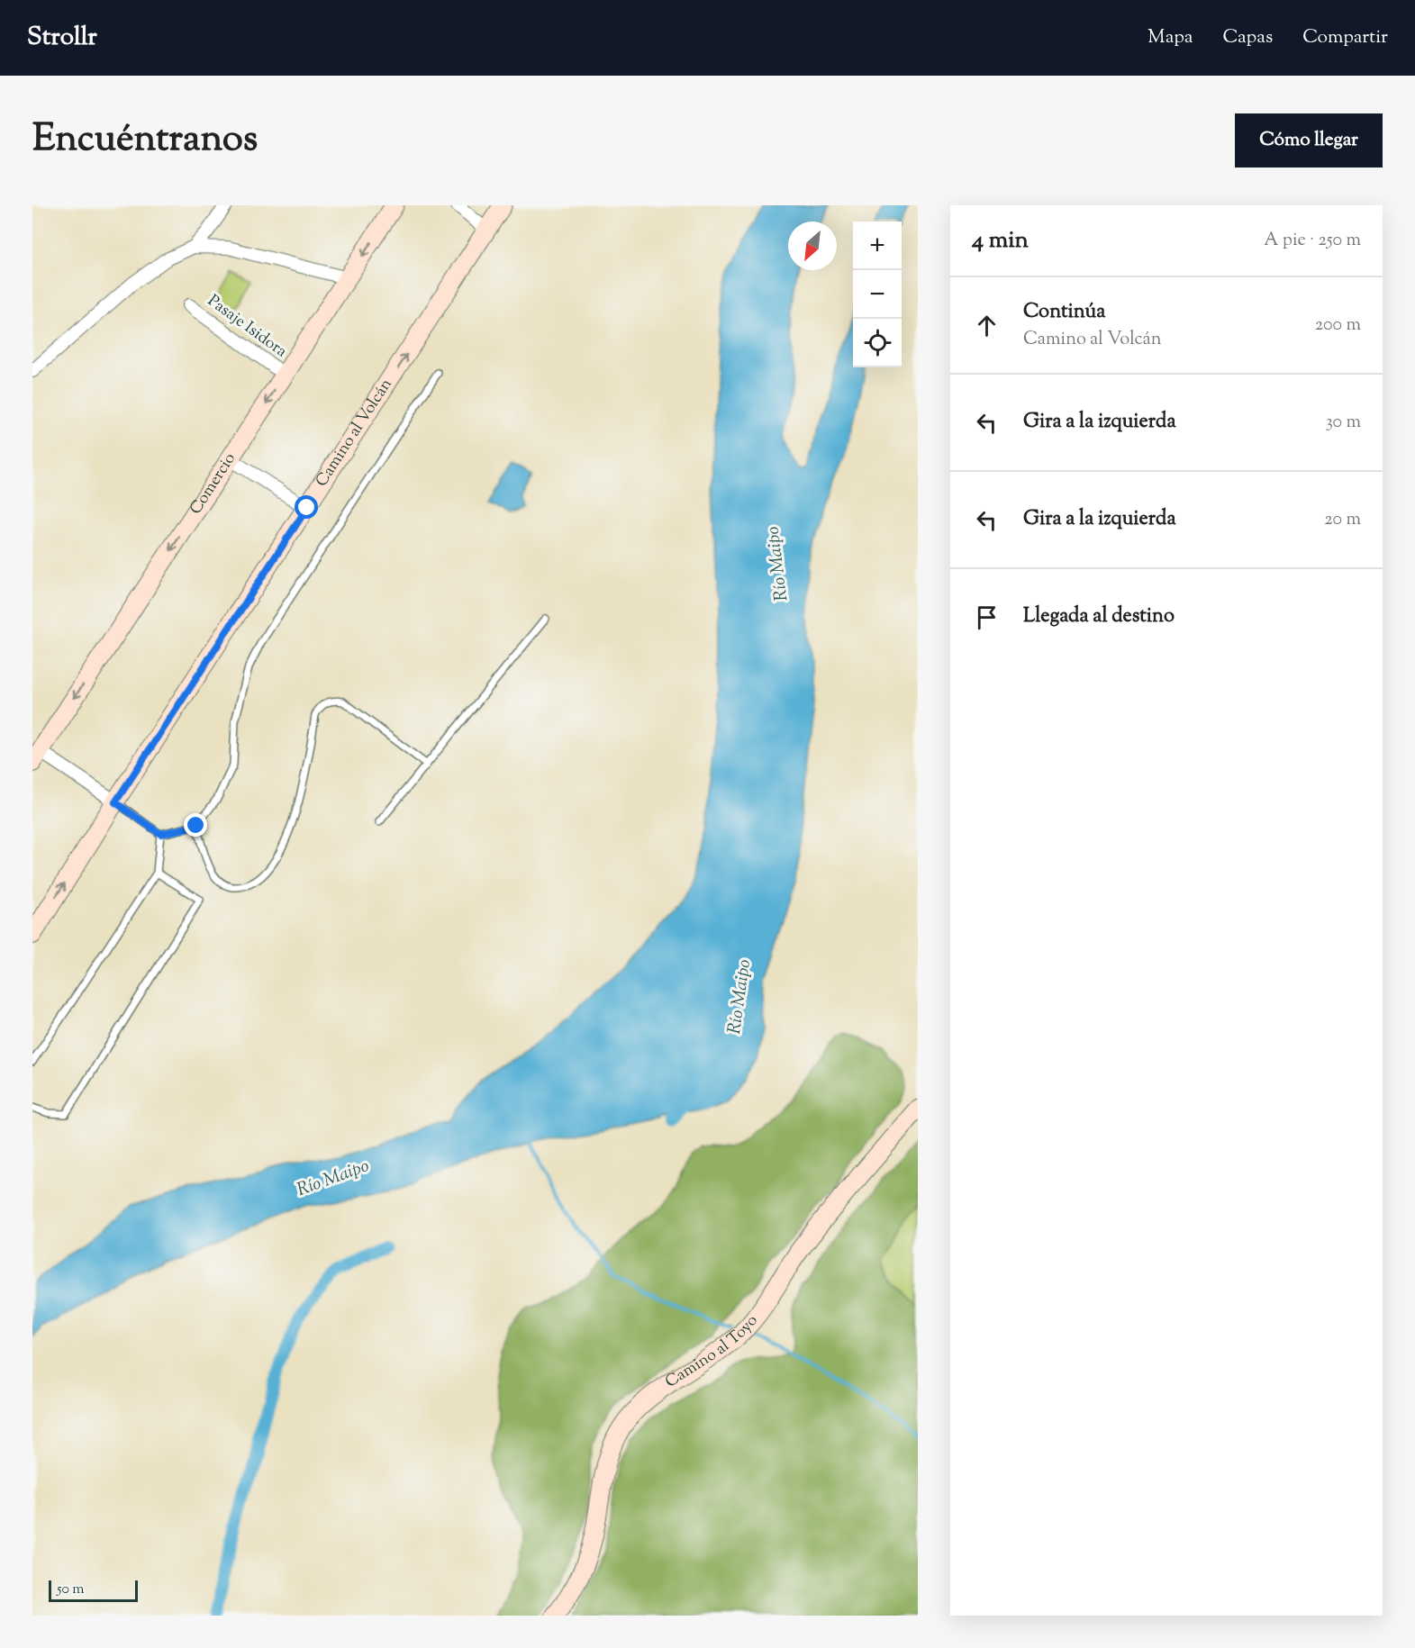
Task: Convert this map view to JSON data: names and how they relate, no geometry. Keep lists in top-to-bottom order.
{
  "streets": {
    "main road": ["Camino al Volcán", "Comercio", "Camino al Toyo"],
    "street": ["Pasaje Isidora"]
  },
  "crossings": [
    ["Pasaje Isidora", "Comercio"]
  ],
  "one_way": ["Camino al Volcán", "Comercio"],
  "water": ["Río Maipo"],
  "scale_bar": "50 m",
  "north": "bottom left",
  "page": {
    "header": "Strollr",
    "nav": ["Mapa", "Capas", "Compartir"],
    "title": "Encuéntranos",
    "buttons": "Cómo llegar",
    "heading": ["4 min", "A pie · 250 m"],
    "map_buttons": ["+", "−"],
    "list": [
      ["Continúa", "Camino al Volcán", "200 m"],
      ["Gira a la izquierda", "30 m"],
      ["Gira a la izquierda", "20 m"],
      "Llegada al destino"
    ],
    "scale": "50 m"
  }
}
